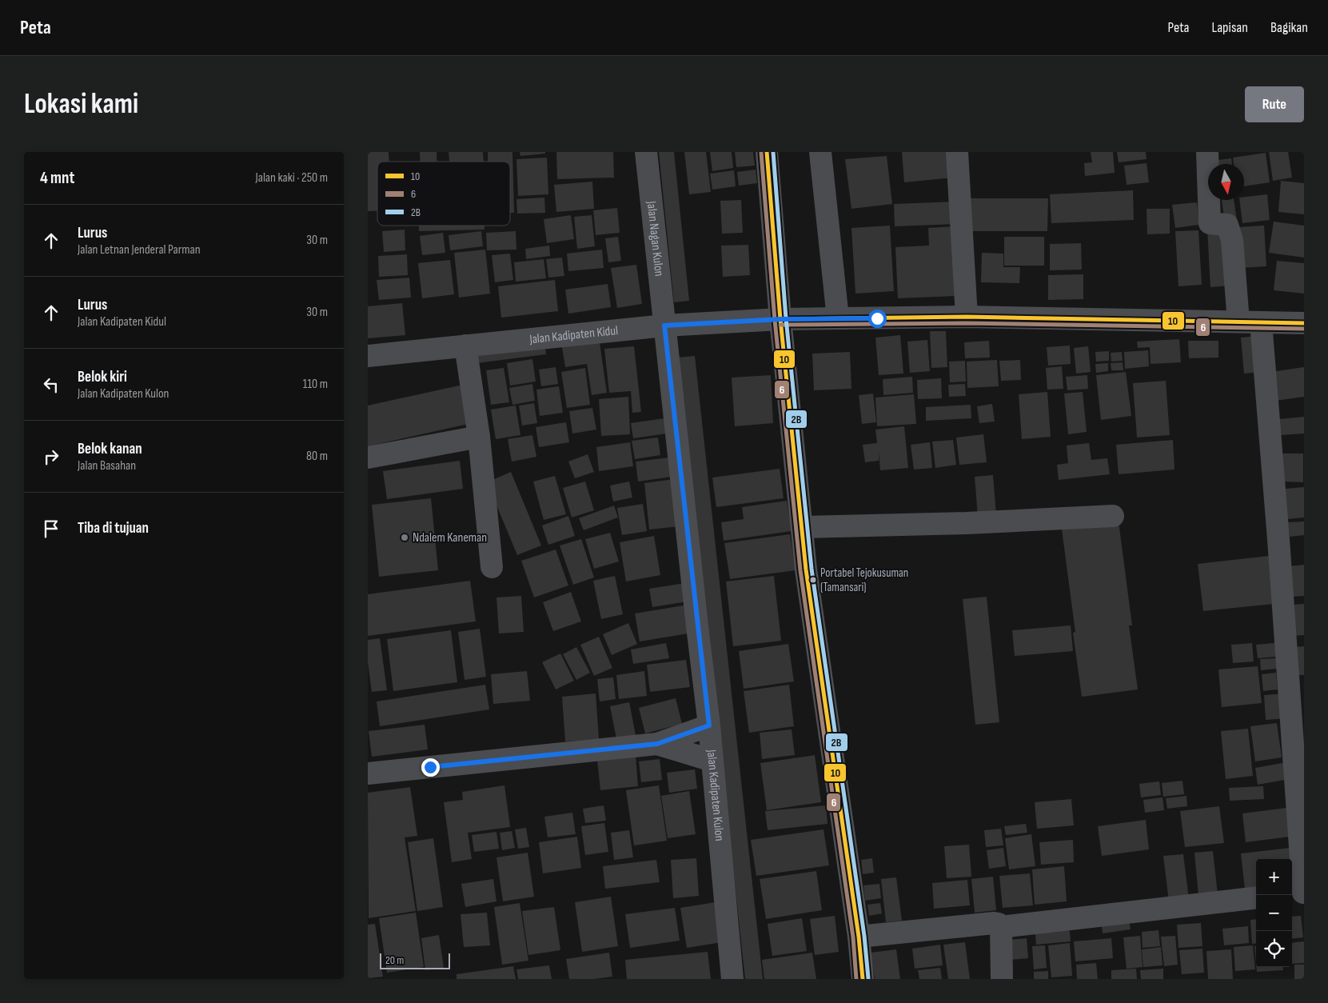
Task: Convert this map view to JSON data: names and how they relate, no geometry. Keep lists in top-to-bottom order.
{
  "streets": {
    "street": ["Jalan Nagan Kulon", "Jalan Kadipaten Kidul", "Jalan Kadipaten Kulon"]
  },
  "crossings": [
    ["Jalan Nagan Kulon", "Jalan Kadipaten Kidul"],
    ["Jalan Nagan Kulon", "Jalan Kadipaten Kulon"],
    ["Jalan Kadipaten Kidul", "Jalan Kadipaten Kulon"]
  ],
  "places": ["Ndalem Kaneman", "Portabel Tejokusuman (Tamansari)"],
  "lines": ["transit line 10", "transit line 2B", "transit line 6"],
  "legend": ["10", "6", "2B"],
  "scale_bar": "20 m",
  "north": "bottom",
  "page": {
    "header": "Peta",
    "nav": ["Peta", "Lapisan", "Bagikan"],
    "buttons": "Rute",
    "title": "Lokasi kami",
    "heading": ["4 mnt", "Jalan kaki · 250 m"],
    "list": [
      ["Lurus", "Jalan Letnan Jenderal Parman", "30 m"],
      ["Lurus", "Jalan Kadipaten Kidul", "30 m"],
      ["Belok kiri", "Jalan Kadipaten Kulon", "110 m"],
      ["Belok kanan", "Jalan Basahan", "80 m"],
      "Tiba di tujuan"
    ],
    "map_buttons": ["+", "−"],
    "scale": "20 m"
  }
}
